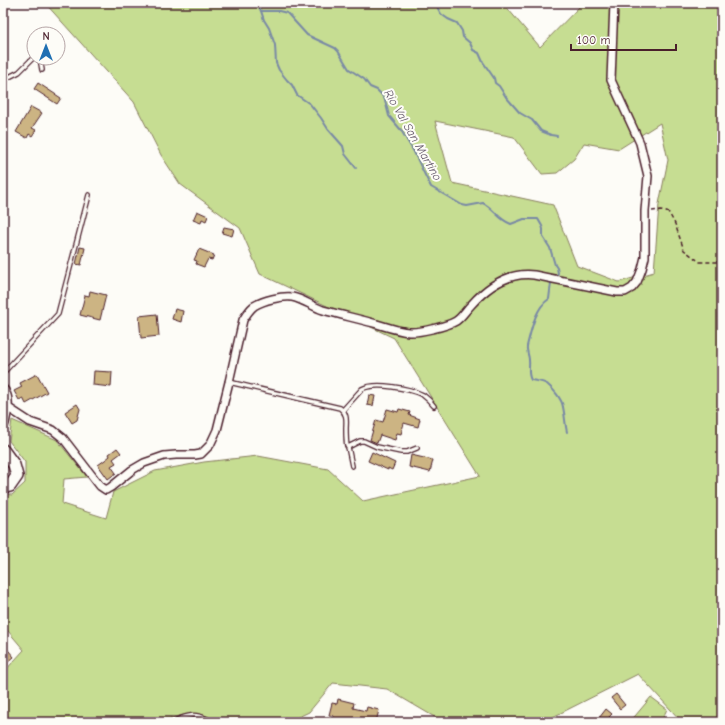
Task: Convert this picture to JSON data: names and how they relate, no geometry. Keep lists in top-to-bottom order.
{
  "water": ["Rio Val San Martino"],
  "scale_bar": "100 m",
  "north": "top"
}
